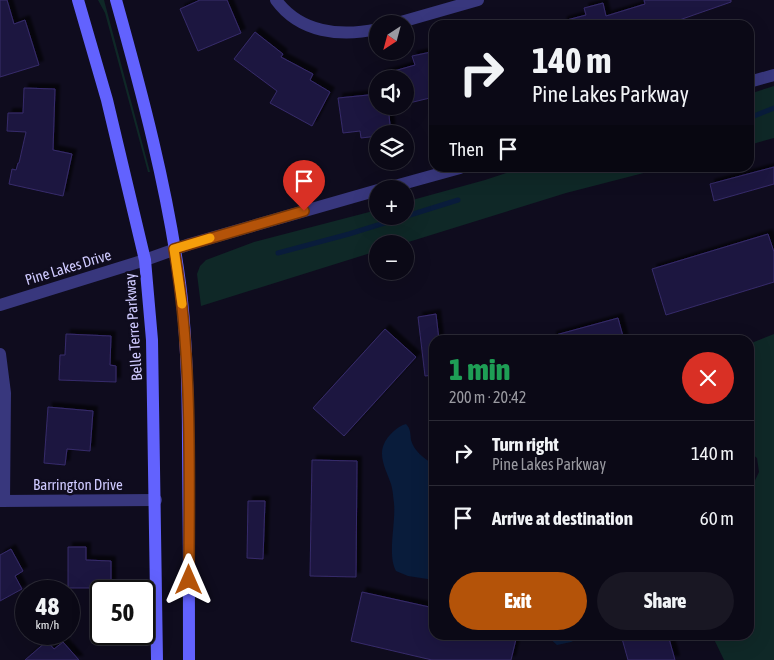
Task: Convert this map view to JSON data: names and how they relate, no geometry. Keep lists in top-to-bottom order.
{
  "streets": {
    "main road": ["Belle Terre Parkway"],
    "street": ["Pine Lakes Drive", "Barrington Drive"]
  },
  "crossings": [
    ["Pine Lakes Drive", "Belle Terre Parkway"],
    ["Belle Terre Parkway", "Barrington Drive"]
  ],
  "north": "bottom left",
  "page": {
    "map_buttons": ["+", "−"],
    "turn": ["140 m", "Pine Lakes Parkway"],
    "then": "Then",
    "heading": ["1 min", "200 m · 20:42"],
    "list": [
      {
        "name": "Turn right",
        "note": "Pine Lakes Parkway",
        "value": "140 m"
      },
      {
        "name": "Arrive at destination",
        "value": "60 m"
      }
    ],
    "buttons": ["Exit", "Share"],
    "speed": "48 km/h",
    "limit": "50"
  }
}
